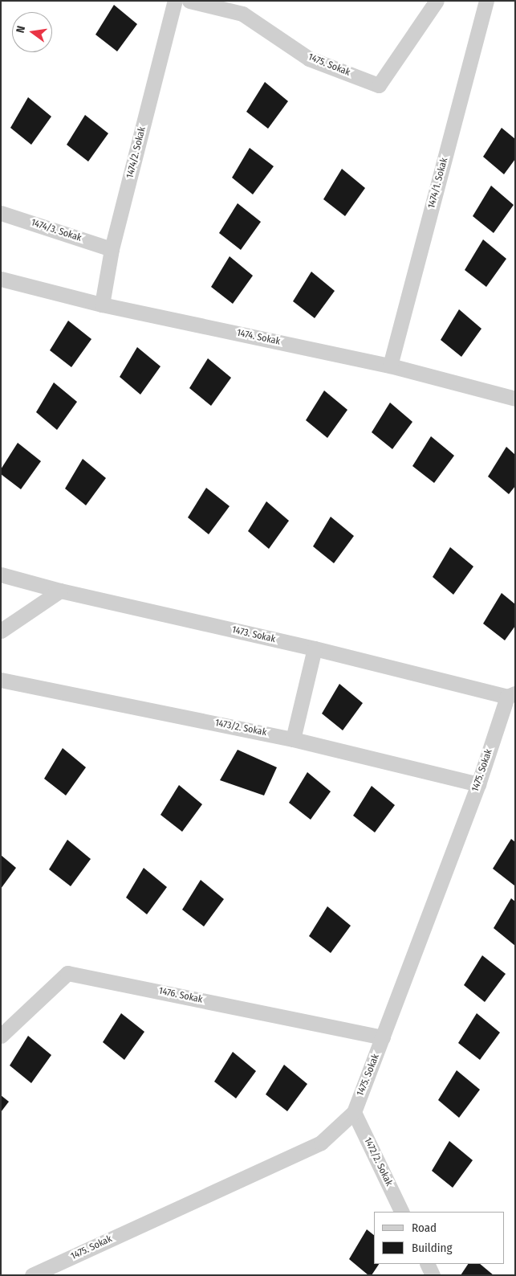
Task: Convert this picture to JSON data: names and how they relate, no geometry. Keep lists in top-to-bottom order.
{
  "streets": {
    "street": [
      "1475. Sokak",
      "1474/2. Sokak",
      "1474/1. Sokak",
      "1474/3. Sokak",
      "1474. Sokak",
      "1473. Sokak",
      "1473/2. Sokak",
      "1476. Sokak",
      "1472/2. Sokak"
    ]
  },
  "crossings": [
    ["1475. Sokak", "1473. Sokak"],
    ["1475. Sokak", "1473/2. Sokak"],
    ["1475. Sokak", "1476. Sokak"],
    ["1475. Sokak", "1472/2. Sokak"],
    ["1474/2. Sokak", "1474/3. Sokak"],
    ["1474/2. Sokak", "1474. Sokak"],
    ["1474/1. Sokak", "1474. Sokak"]
  ],
  "legend": ["Road", "Building"],
  "north": "left"
}
